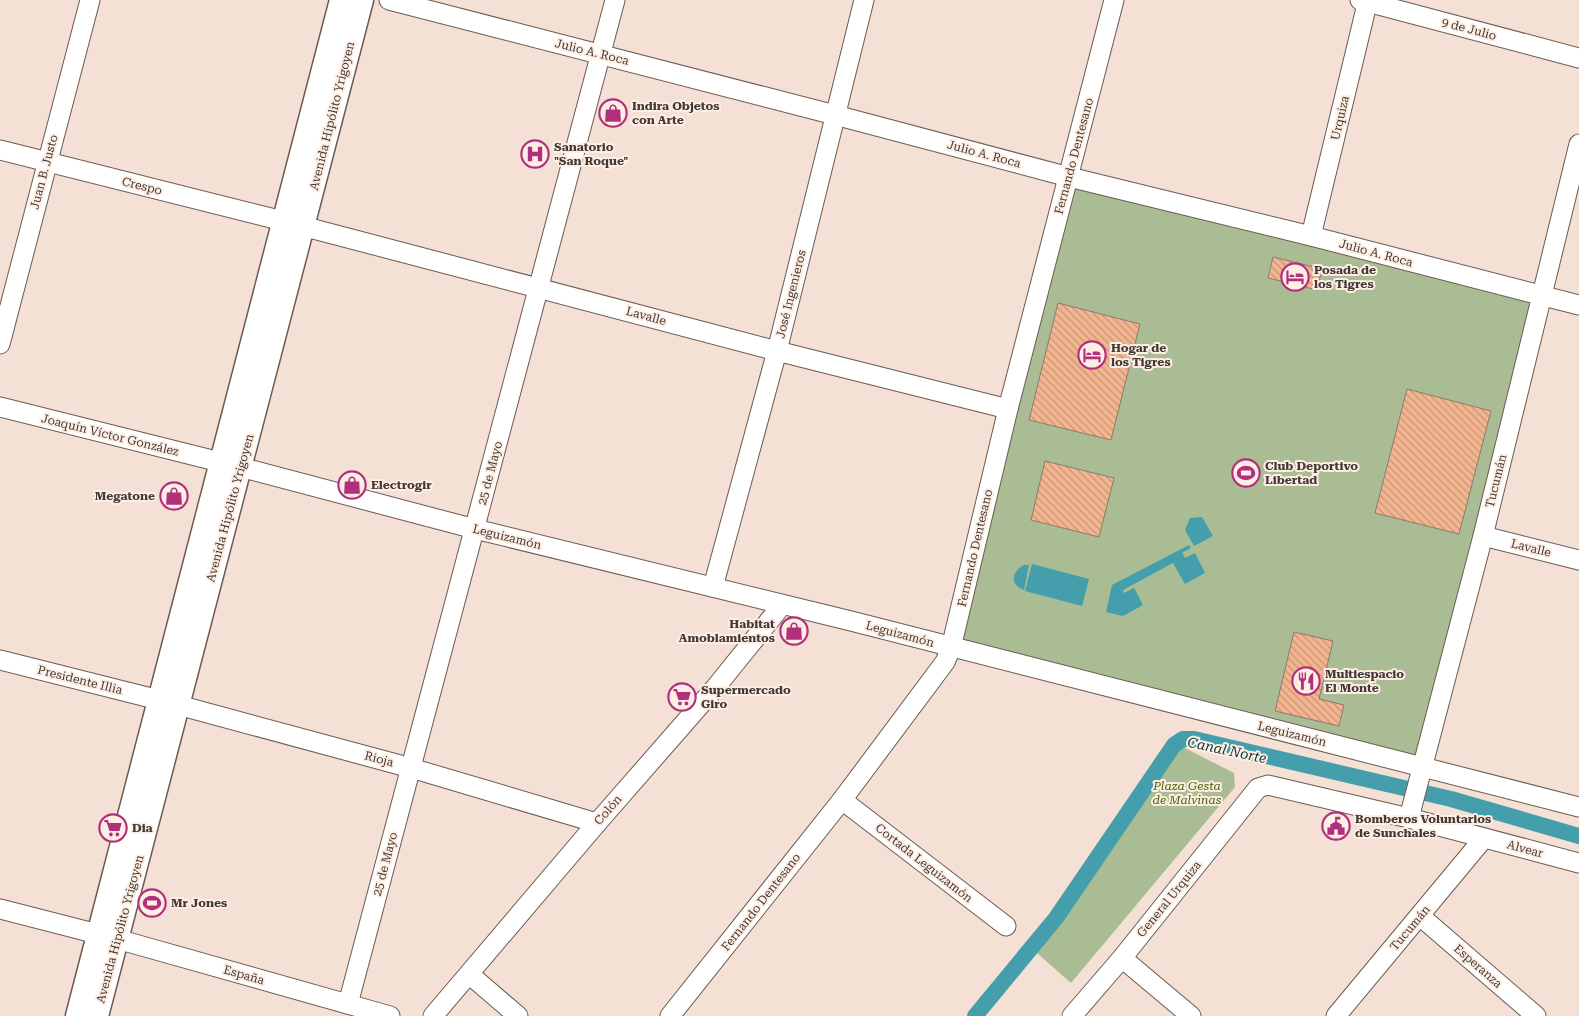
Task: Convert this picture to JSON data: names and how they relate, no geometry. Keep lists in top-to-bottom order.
{
  "streets": {
    "street": [
      "9 de Julio",
      "Julio A. Roca",
      "Avenida Hipólito Yrigoyen",
      "Urquiza",
      "Fernando Dentesano",
      "Juan B. Justo",
      "Crespo",
      "José Ingenieros",
      "Lavalle",
      "Joaquín Víctor González",
      "25 de Mayo",
      "Tucumán",
      "Leguizamón",
      "Presidente Illia",
      "Rioja",
      "Colón",
      "Alvear",
      "Cortada Leguizamón",
      "General Urquiza",
      "Esperanza",
      "España"
    ]
  },
  "crossings": [
    ["9 de Julio", "Urquiza"],
    ["Julio A. Roca", "Urquiza"],
    ["Julio A. Roca", "Fernando Dentesano"],
    ["Julio A. Roca", "José Ingenieros"],
    ["Julio A. Roca", "25 de Mayo"],
    ["Julio A. Roca", "Tucumán"],
    ["Avenida Hipólito Yrigoyen", "Crespo"],
    ["Avenida Hipólito Yrigoyen", "Lavalle"],
    ["Avenida Hipólito Yrigoyen", "Joaquín Víctor González"],
    ["Avenida Hipólito Yrigoyen", "Leguizamón"],
    ["Avenida Hipólito Yrigoyen", "Presidente Illia"],
    ["Avenida Hipólito Yrigoyen", "Rioja"],
    ["Avenida Hipólito Yrigoyen", "España"],
    ["Fernando Dentesano", "Lavalle"],
    ["Fernando Dentesano", "Leguizamón"],
    ["Fernando Dentesano", "Cortada Leguizamón"],
    ["Juan B. Justo", "Crespo"],
    ["Crespo", "Lavalle"],
    ["José Ingenieros", "Lavalle"],
    ["José Ingenieros", "Leguizamón"],
    ["Lavalle", "25 de Mayo"],
    ["Lavalle", "Tucumán"],
    ["Joaquín Víctor González", "Leguizamón"],
    ["25 de Mayo", "Leguizamón"],
    ["25 de Mayo", "Rioja"],
    ["25 de Mayo", "España"],
    ["Tucumán", "Leguizamón"],
    ["Tucumán", "Alvear"],
    ["Tucumán", "Esperanza"],
    ["Leguizamón", "Colón"],
    ["Presidente Illia", "Rioja"],
    ["Rioja", "Colón"],
    ["Alvear", "General Urquiza"]
  ],
  "water": ["Canal Norte"],
  "parks": ["Plaza Gesta de Malvinas"],
  "places": {
    "shop": [
      "Indira Objetos con Arte",
      "Electrogir",
      "Megatone",
      "Habitat Amoblamientos"
    ],
    "hospital": ["Sanatorio \"San Roque\""],
    "hotel": ["Posada de los Tigres", "Hogar de los Tigres"],
    "sports": ["Club Deportivo Libertad", "Mr Jones"],
    "restaurant": ["Multiespacio El Monte"],
    "supermarket": ["Supermercado Giro", "Dia"],
    "public building": ["Bomberos Voluntarios de Sunchales"]
  }
}
